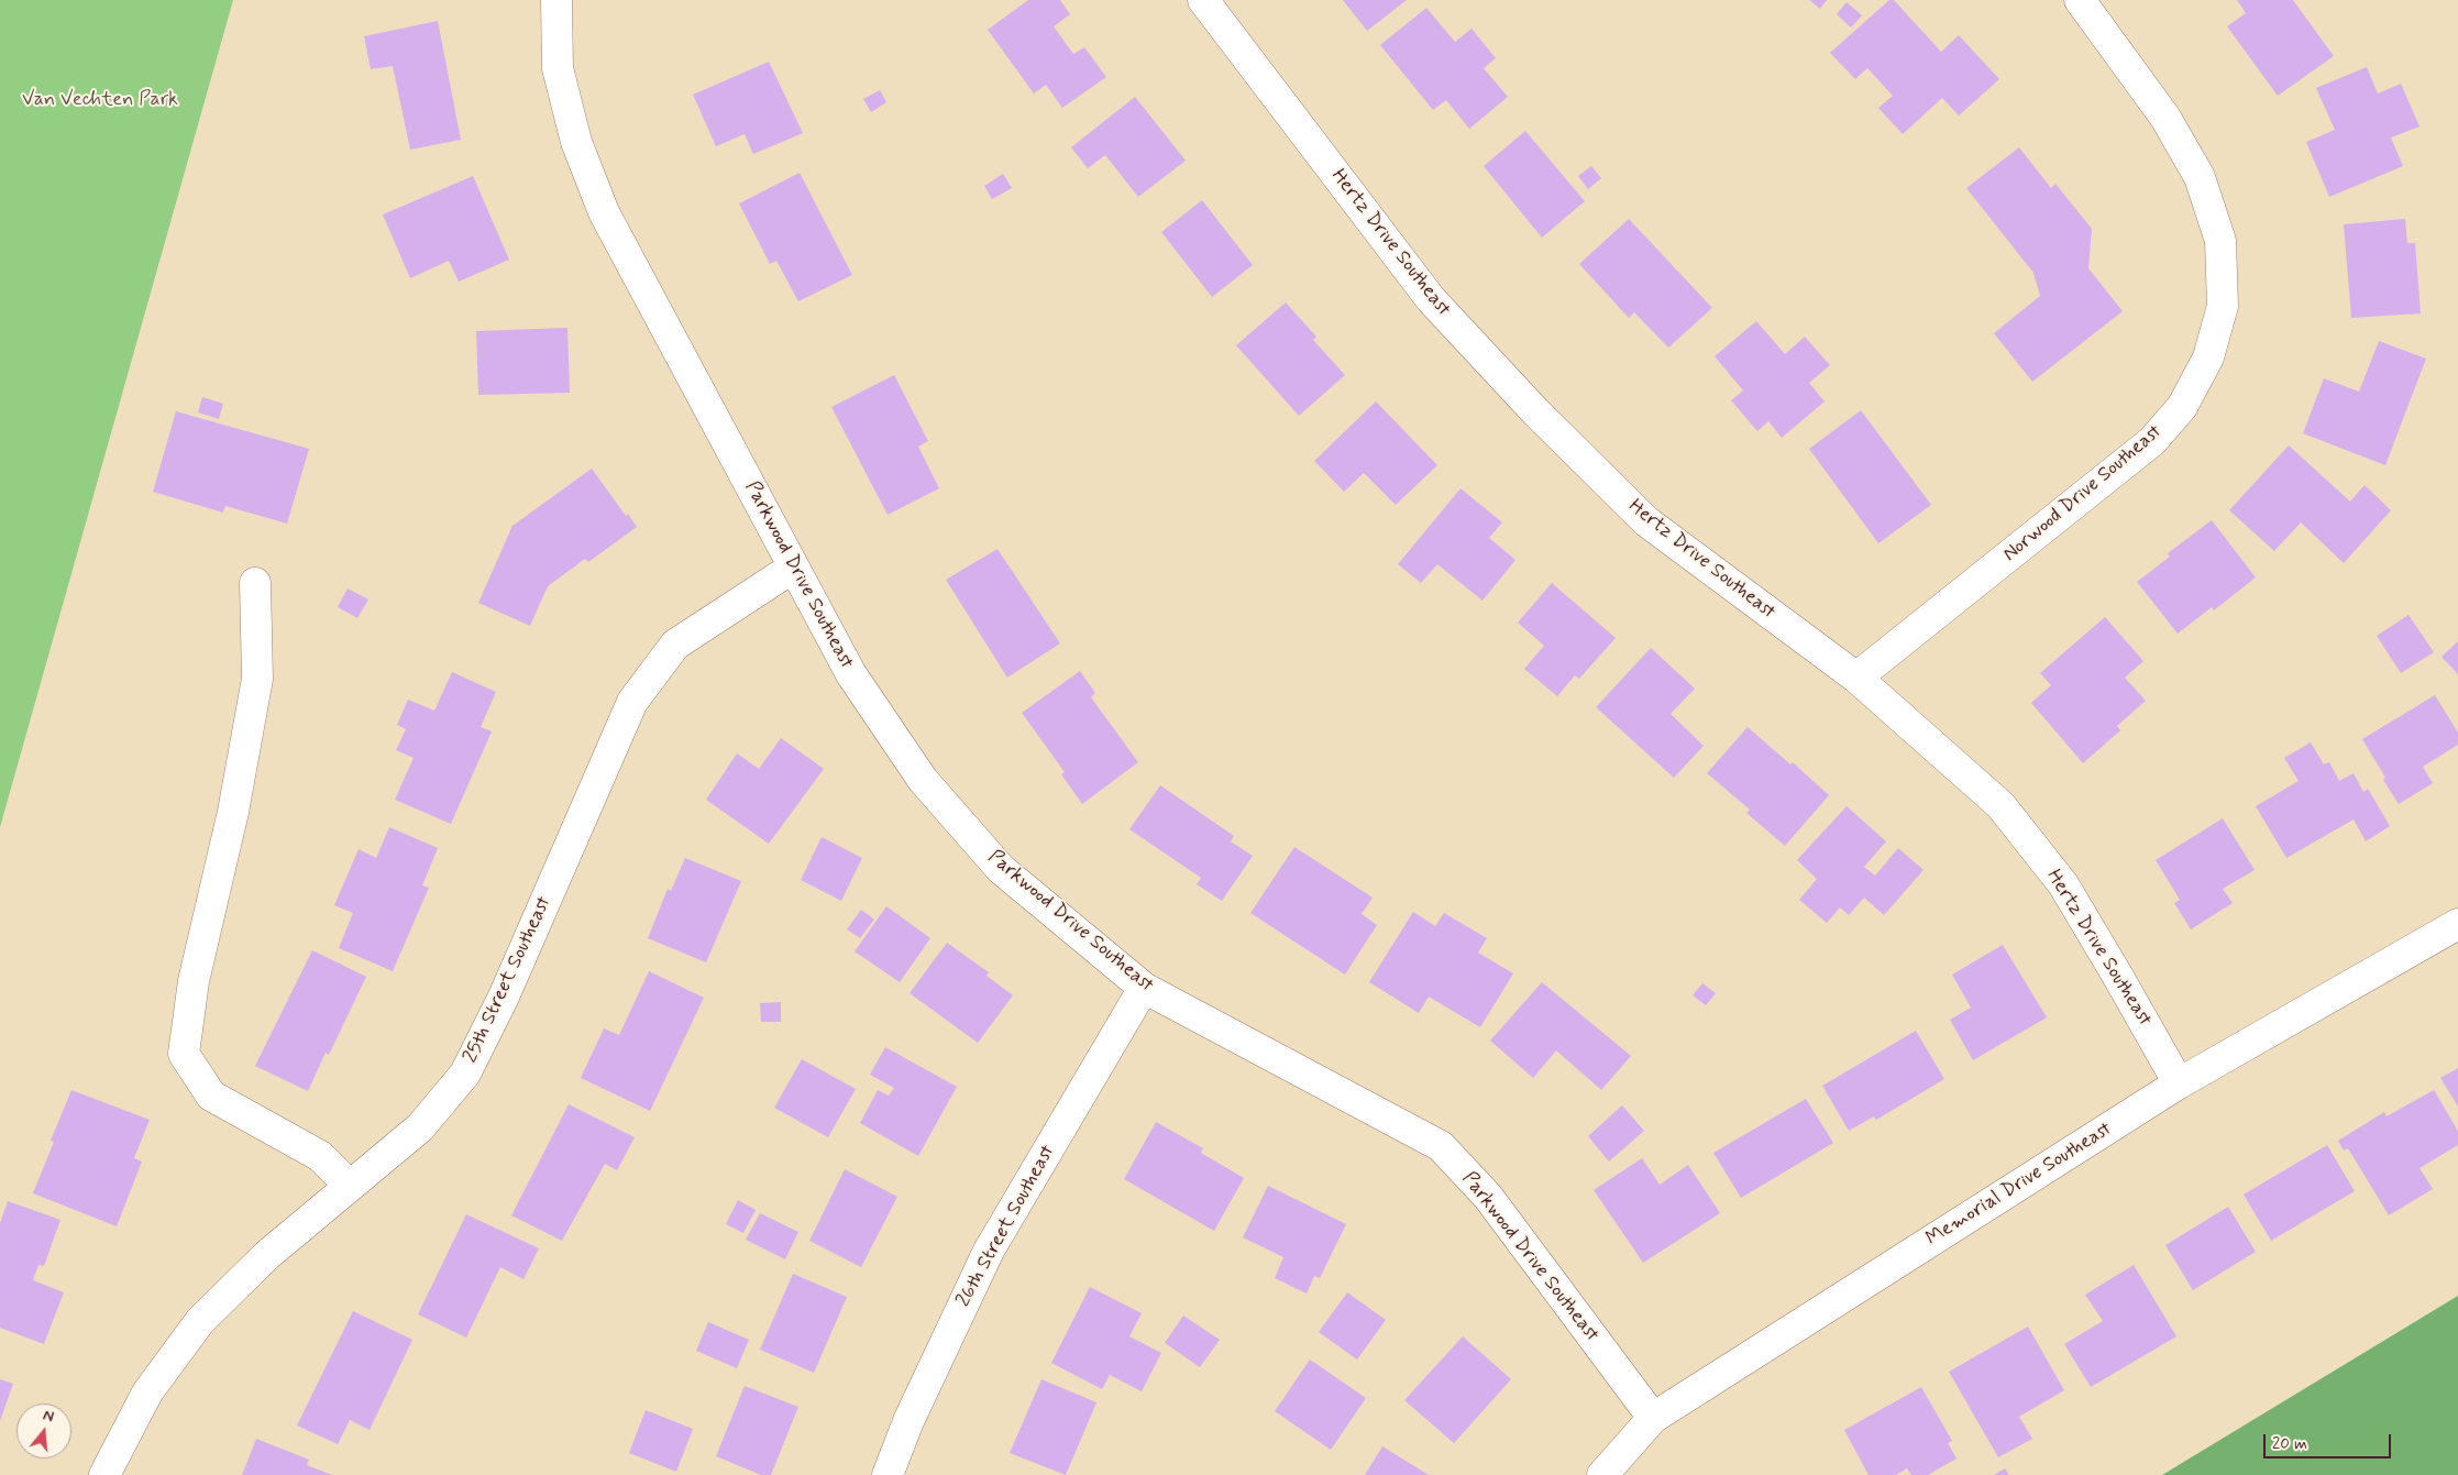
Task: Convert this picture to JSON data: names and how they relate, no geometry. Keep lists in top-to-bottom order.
{
  "streets": {
    "street": [
      "Hertz Drive Southeast",
      "Norwood Drive Southeast",
      "Parkwood Drive Southeast",
      "25th Street Southeast",
      "Memorial Drive Southeast",
      "26th Street Southeast"
    ]
  },
  "crossings": [
    ["Hertz Drive Southeast", "Norwood Drive Southeast"],
    ["Hertz Drive Southeast", "Memorial Drive Southeast"],
    ["Parkwood Drive Southeast", "25th Street Southeast"],
    ["Parkwood Drive Southeast", "Memorial Drive Southeast"],
    ["Parkwood Drive Southeast", "26th Street Southeast"]
  ],
  "parks": ["Van Vechten Park"],
  "scale_bar": "20 m",
  "north": "top"
}
